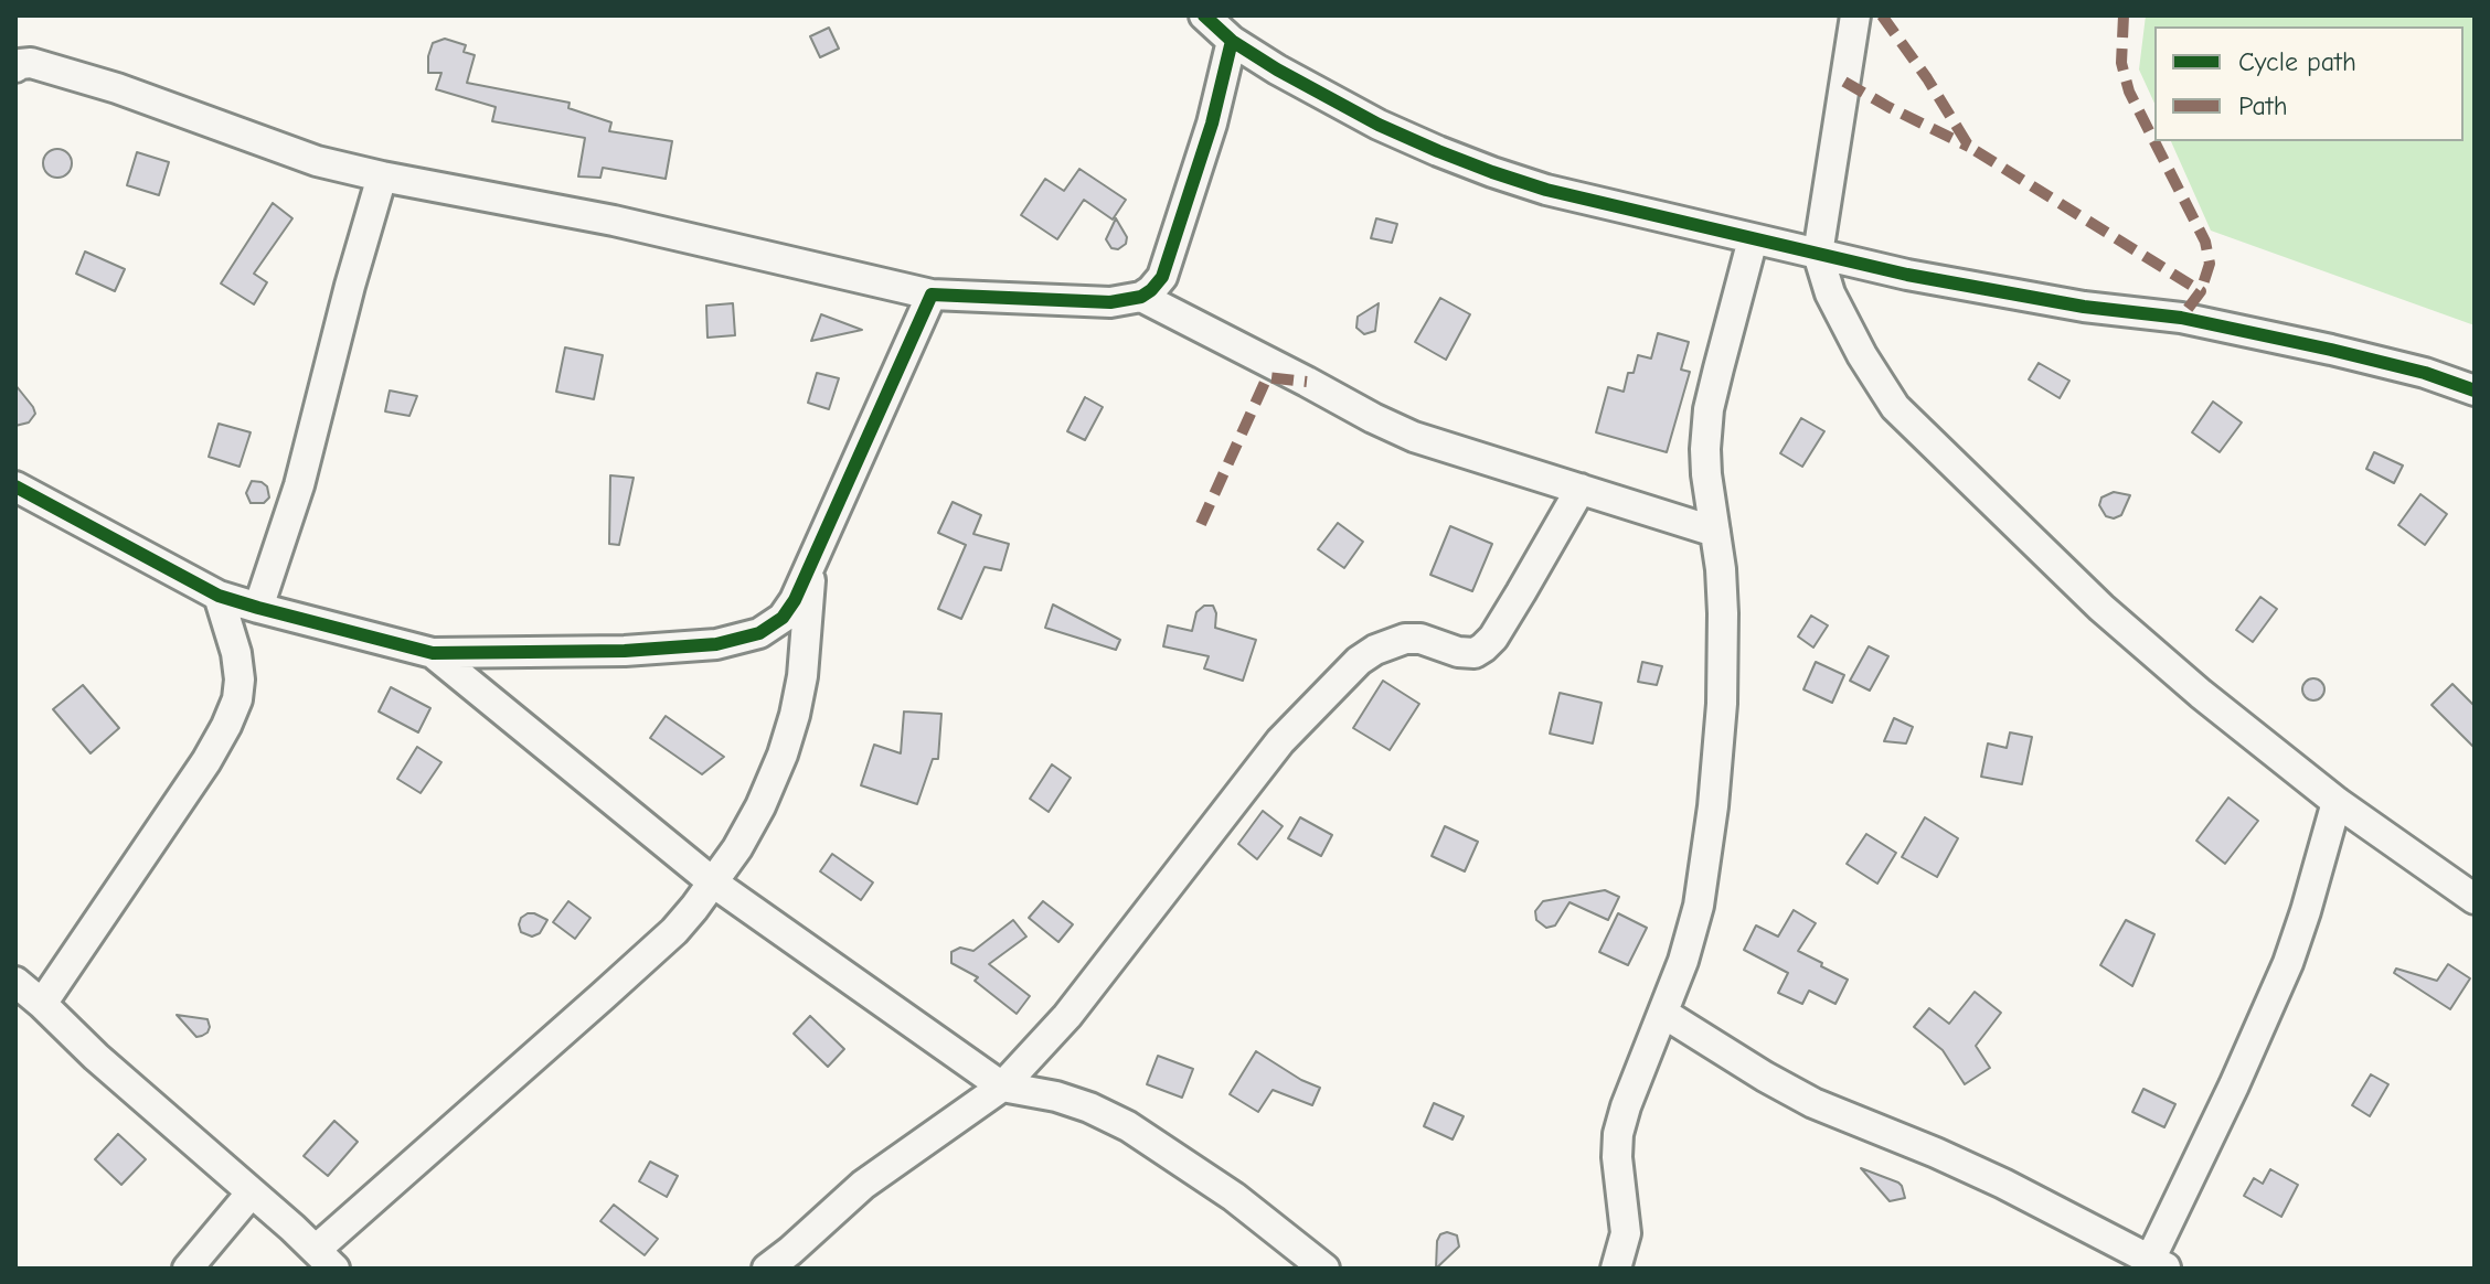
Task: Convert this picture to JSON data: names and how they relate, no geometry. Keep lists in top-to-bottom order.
{
  "legend": ["Cycle path", "Path"]
}
